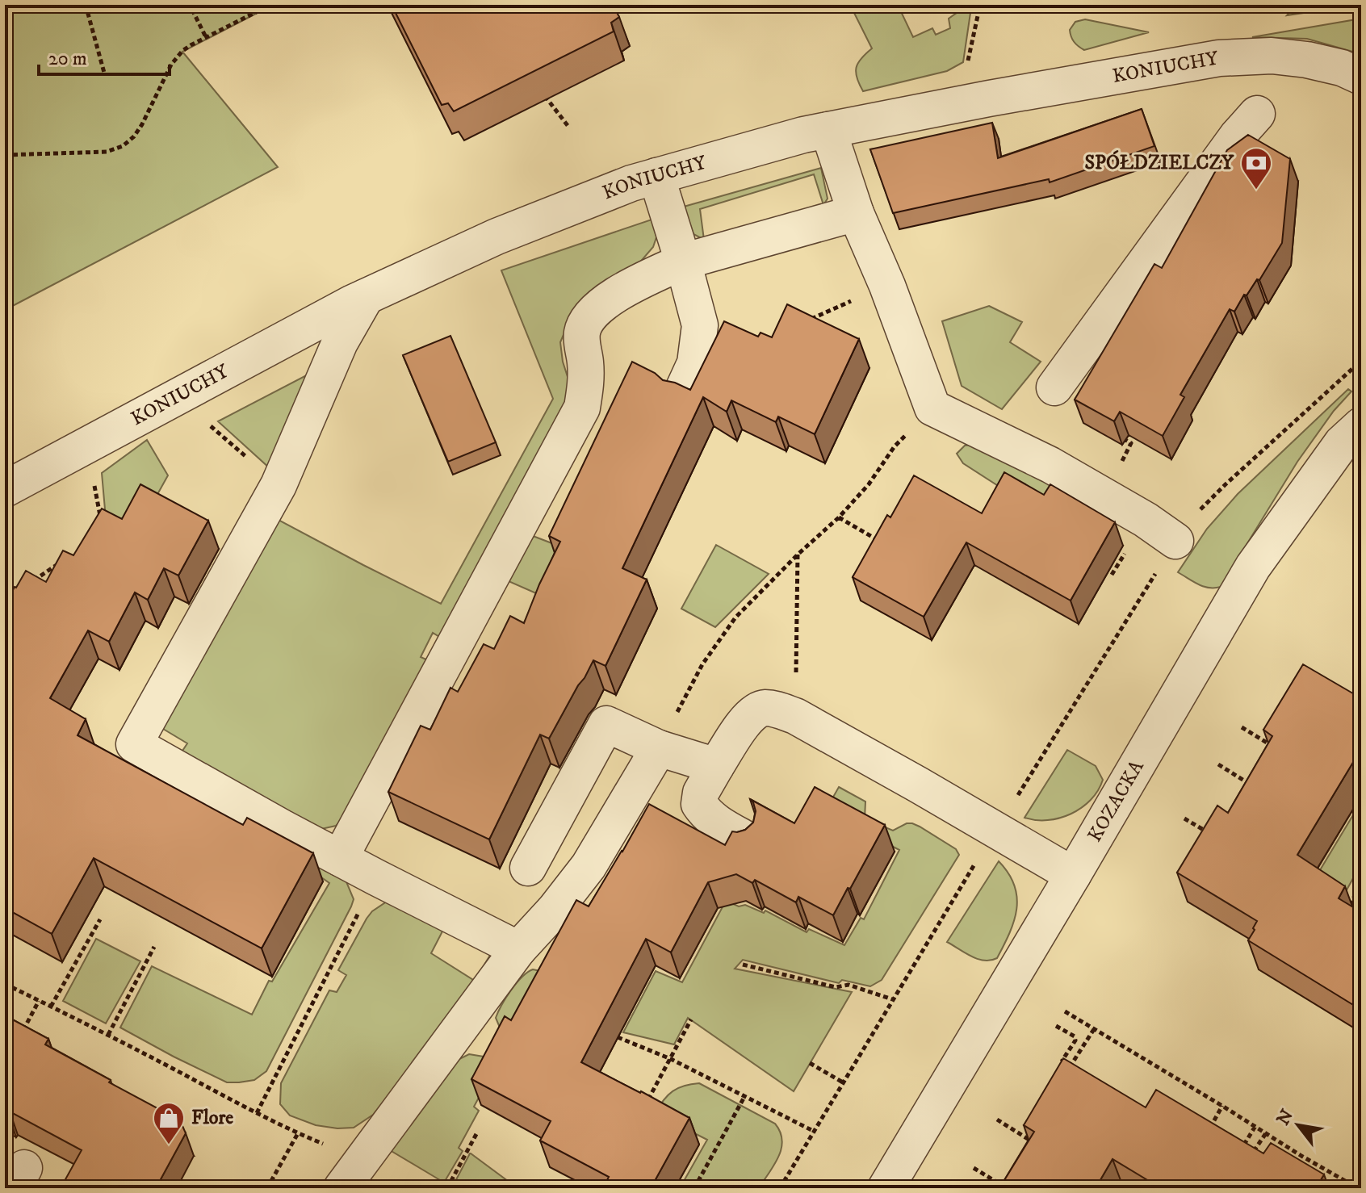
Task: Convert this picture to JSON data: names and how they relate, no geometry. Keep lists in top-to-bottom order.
{
  "streets": {
    "street": ["KONIUCHY", "KOZACKA"]
  },
  "places": {
    "bank": ["SPÓŁDZIELCZY"],
    "shop": ["Flore"]
  },
  "scale_bar": "20 m",
  "north": "top left"
}
